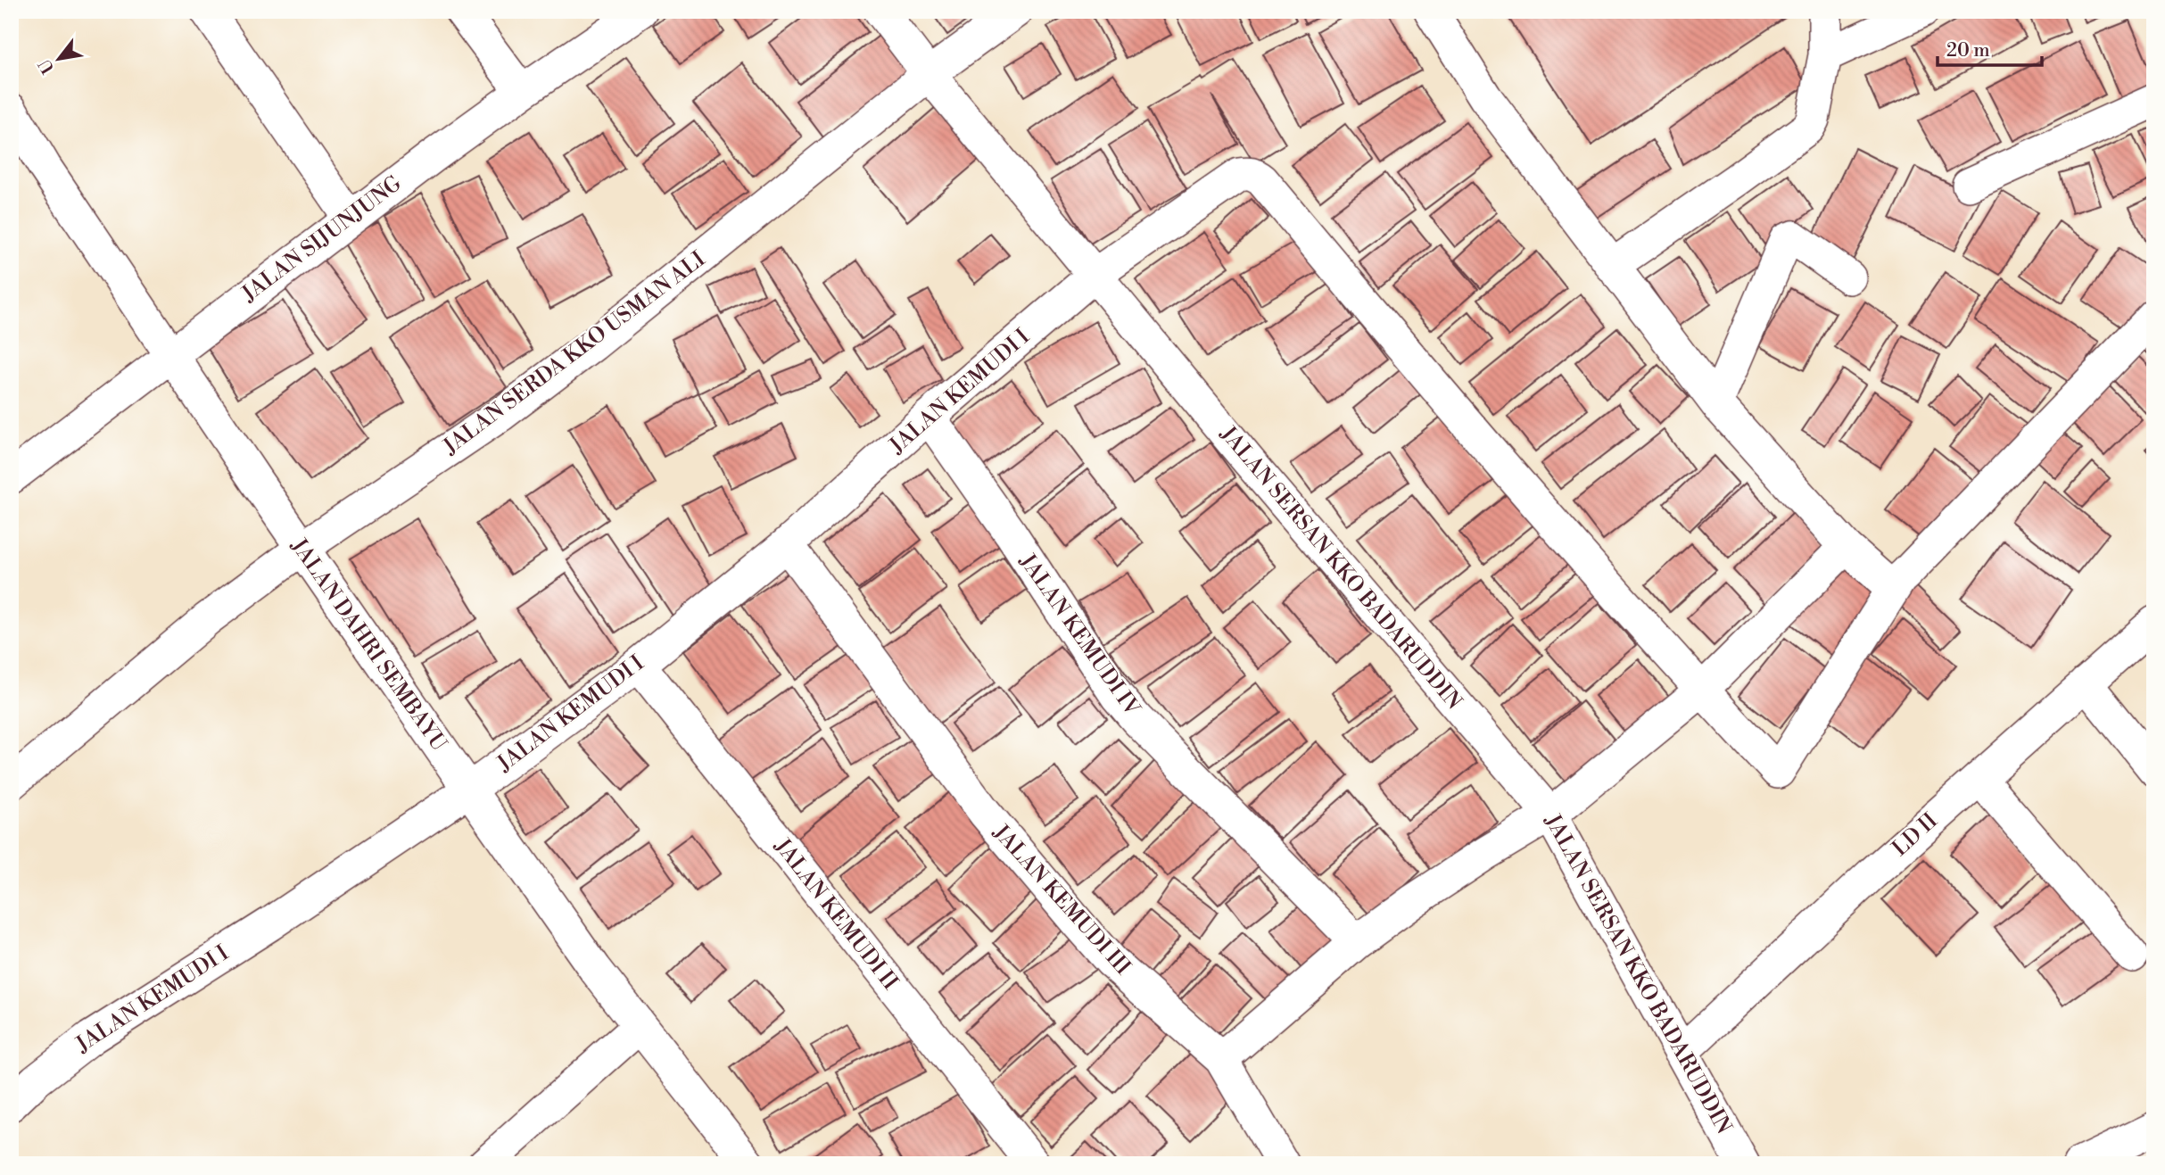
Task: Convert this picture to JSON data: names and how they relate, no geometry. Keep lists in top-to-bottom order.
{
  "streets": {
    "street": [
      "JALAN SIJUNJUNG",
      "JALAN SERDA KKO USMAN ALI",
      "JALAN KEMUDI I",
      "JALAN SERSAN KKO BADARUDDIN",
      "JALAN KEMUDI IV",
      "JALAN DAHRI SEMBAYU",
      "LD II",
      "JALAN KEMUDI III",
      "JALAN KEMUDI II"
    ]
  },
  "crossings": [
    ["JALAN SIJUNJUNG", "JALAN DAHRI SEMBAYU"],
    ["JALAN SERDA KKO USMAN ALI", "JALAN SERSAN KKO BADARUDDIN"],
    ["JALAN SERDA KKO USMAN ALI", "JALAN DAHRI SEMBAYU"],
    ["JALAN KEMUDI I", "JALAN SERSAN KKO BADARUDDIN"],
    ["JALAN KEMUDI I", "JALAN KEMUDI IV"],
    ["JALAN KEMUDI I", "JALAN DAHRI SEMBAYU"],
    ["JALAN KEMUDI I", "JALAN KEMUDI III"],
    ["JALAN KEMUDI I", "JALAN KEMUDI II"],
    ["JALAN SERSAN KKO BADARUDDIN", "LD II"]
  ],
  "scale_bar": "20 m",
  "north": "bottom left"
}
